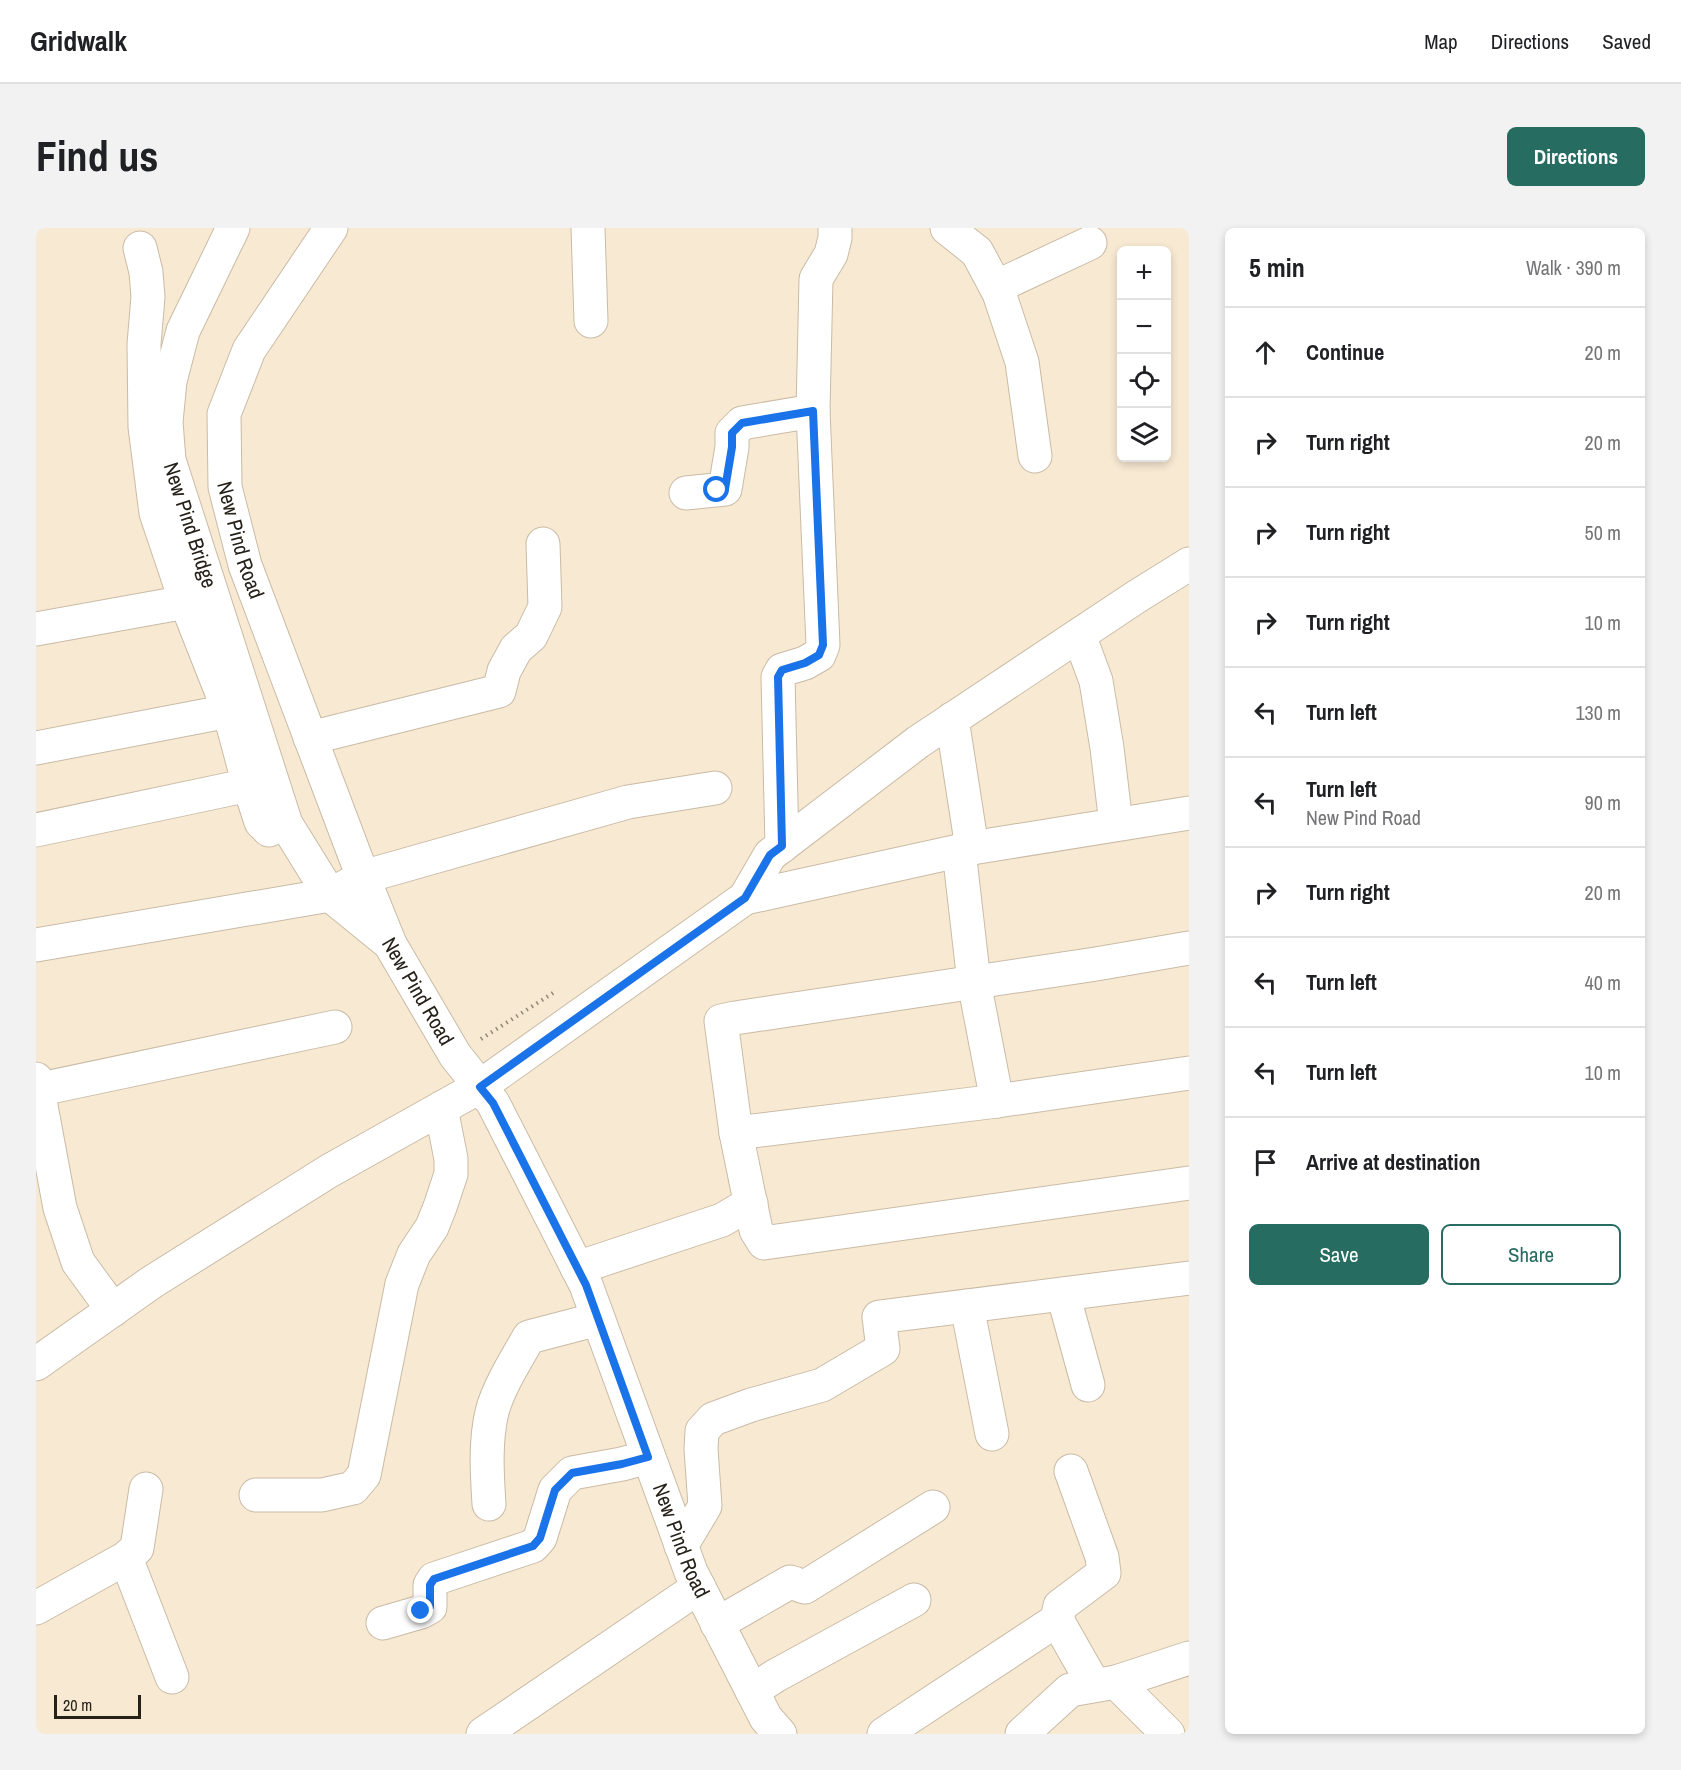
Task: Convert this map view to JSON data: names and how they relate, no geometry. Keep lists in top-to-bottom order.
{
  "streets": {
    "street": ["New Pind Bridge", "New Pind Road"]
  },
  "scale_bar": "20 m",
  "page": {
    "header": "Gridwalk",
    "nav": ["Map", "Directions", "Saved"],
    "buttons": [
      "Directions",
      ["Save", "Share"]
    ],
    "title": "Find us",
    "heading": ["5 min", "Walk · 390 m"],
    "map_buttons": ["+", "−"],
    "list": [
      ["Continue", "20 m"],
      ["Turn right", "20 m"],
      ["Turn right", "50 m"],
      ["Turn right", "10 m"],
      ["Turn left", "130 m"],
      ["Turn left", "New Pind Road", "90 m"],
      ["Turn right", "20 m"],
      ["Turn left", "40 m"],
      ["Turn left", "10 m"],
      "Arrive at destination"
    ],
    "scale": "20 m"
  }
}
